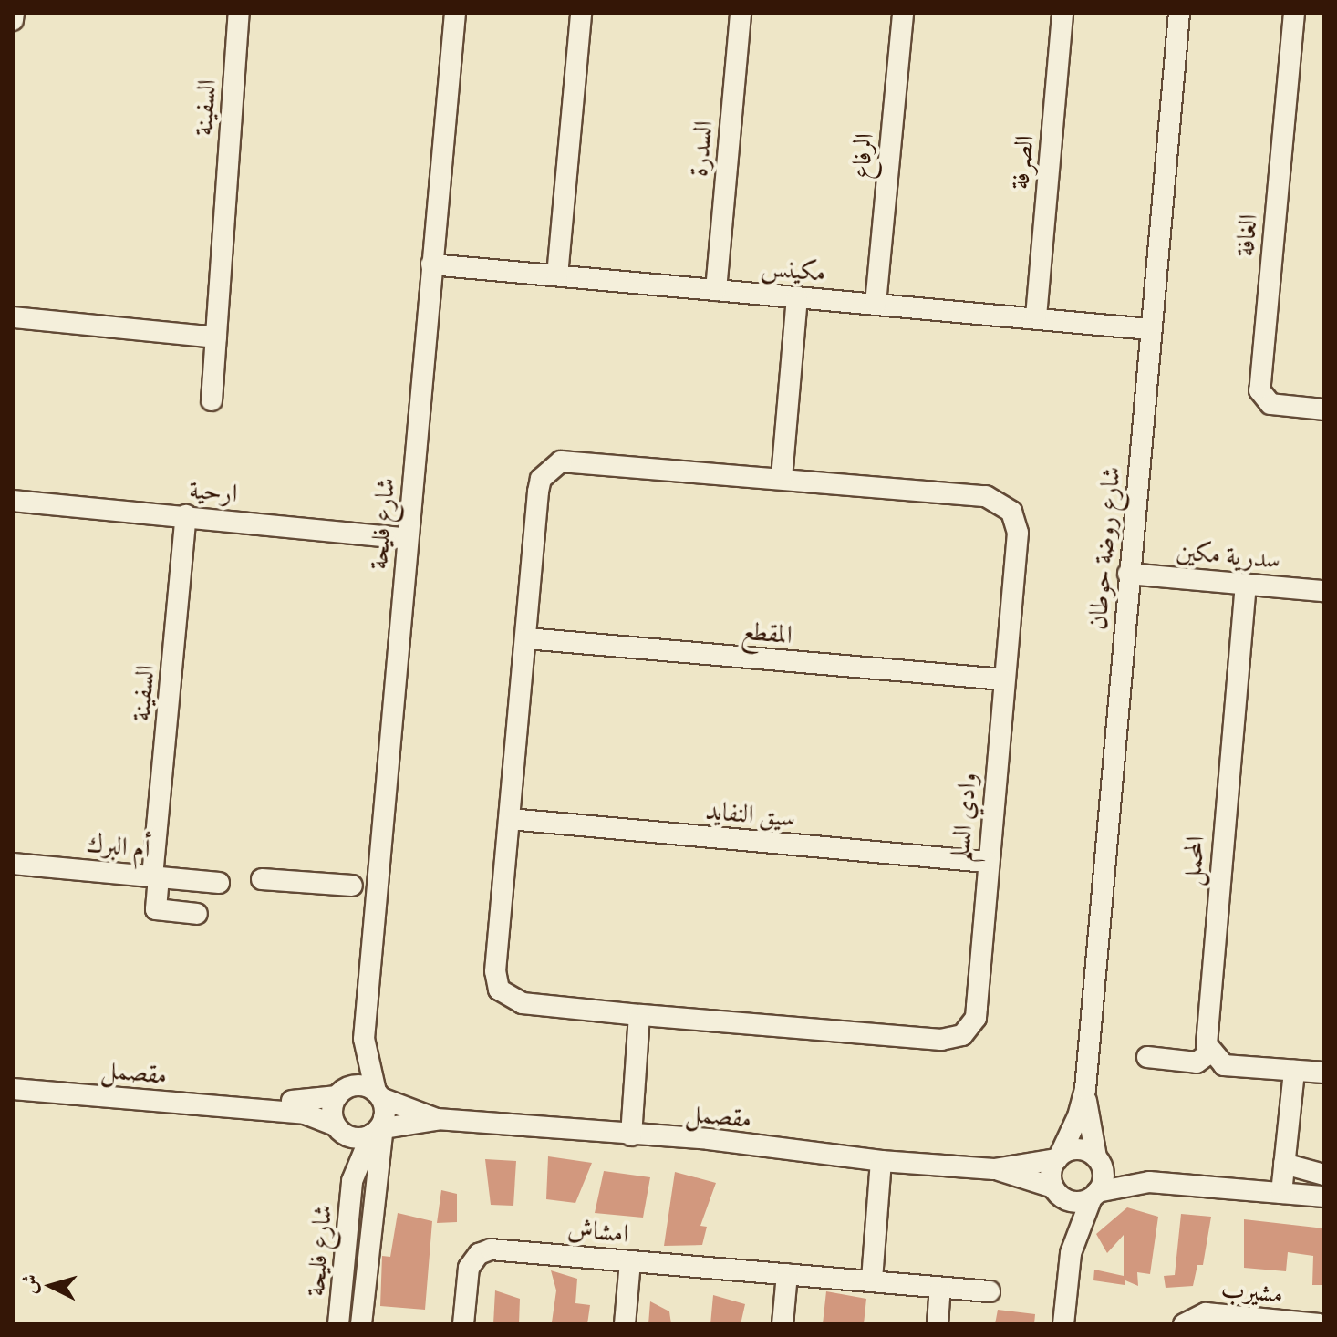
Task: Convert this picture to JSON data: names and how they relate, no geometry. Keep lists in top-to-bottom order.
{
  "streets": {
    "street": [
      "السفينة",
      "السدرة",
      "الرفاع",
      "الصرفة",
      "الغافة",
      "مكينس",
      "ارحية",
      "شارع فليحة",
      "شارع روضة حوطان",
      "سدرية مكين",
      "المقطع",
      "سيق النفايد",
      "وادي السلم",
      "أم البرك",
      "المحمل",
      "مقصمل",
      "امشاش",
      "مشيرب"
    ]
  },
  "crossings": [
    ["السفينة", "ارحية"],
    ["السفينة", "أم البرك"],
    ["السدرة", "مكينس"],
    ["الرفاع", "مكينس"],
    ["الصرفة", "مكينس"],
    ["مكينس", "شارع فليحة"],
    ["مكينس", "شارع روضة حوطان"],
    ["ارحية", "شارع فليحة"],
    ["شارع فليحة", "مقصمل"],
    ["شارع روضة حوطان", "سدرية مكين"],
    ["شارع روضة حوطان", "مقصمل"],
    ["سدرية مكين", "المحمل"],
    ["المقطع", "وادي السلم"],
    ["سيق النفايد", "وادي السلم"]
  ],
  "north": "left"
}
